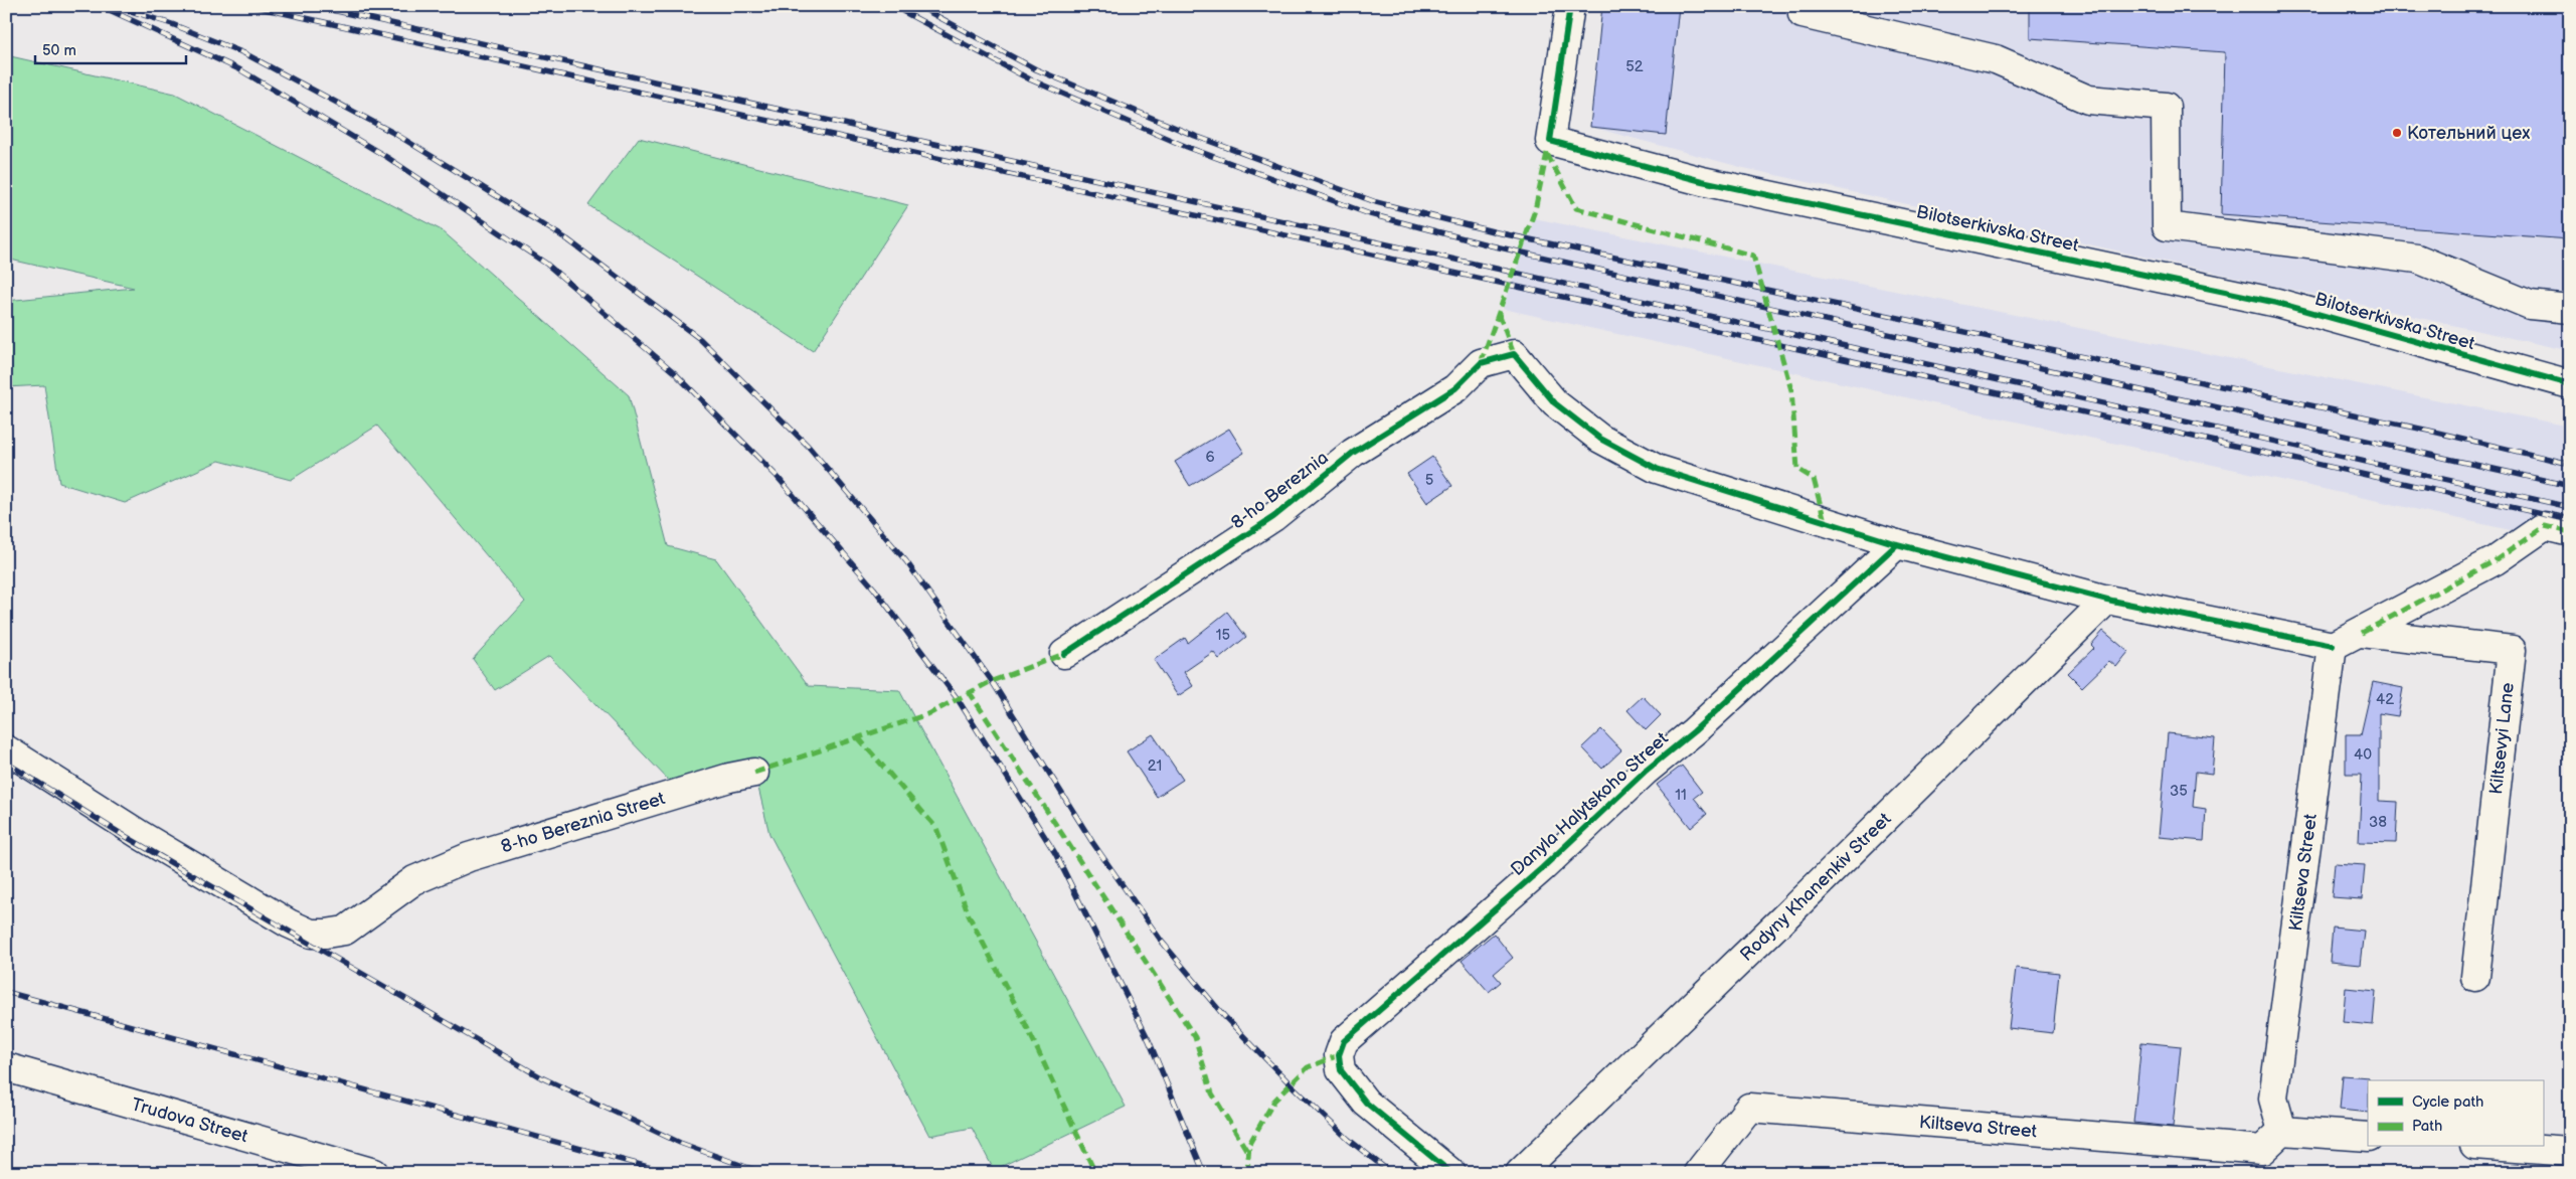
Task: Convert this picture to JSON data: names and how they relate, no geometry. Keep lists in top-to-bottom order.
{
  "streets": {
    "street": [
      "Bilotserkivska Street",
      "8-ho Bereznia",
      "Kiltsevyi Lane",
      "Danyla Halytskoho Street",
      "8-ho Bereznia Street",
      "Kiltseva Street",
      "Rodyny Khanenkiv Street",
      "Trudova Street"
    ]
  },
  "crossings": [
    ["8-ho Bereznia", "Danyla Halytskoho Street"]
  ],
  "places": ["Котельний цех"],
  "house_numbers": [
    "52",
    "6",
    "5",
    "15",
    "42",
    "40",
    "21",
    "35",
    "11",
    "38"
  ],
  "legend": ["Cycle path", "Path"],
  "scale_bar": "50 m"
}
